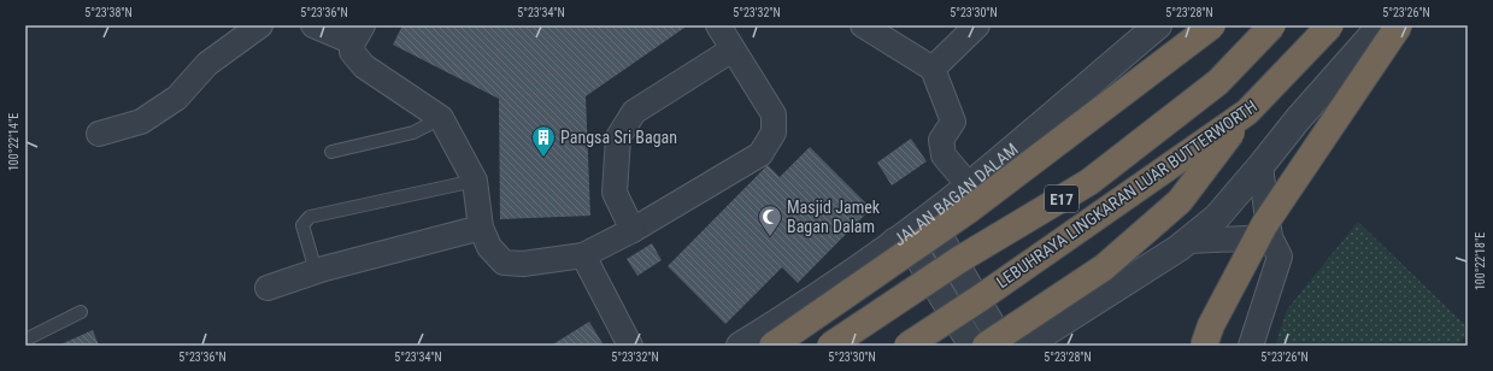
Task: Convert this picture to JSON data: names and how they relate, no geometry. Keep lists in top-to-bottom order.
{
  "streets": {
    "highway": ["LEBUHRAYA LINGKARAN LUAR BUTTERWORTH", "E17"],
    "street": ["JALAN BAGAN DALAM"]
  },
  "places": {
    "building": ["Pangsa Sri Bagan"],
    "mosque": ["Masjid Jamek Bagan Dalam"]
  },
  "coordinates": [
    "5°23'38\"N",
    "5°23'36\"N",
    "5°23'34\"N",
    "5°23'32\"N",
    "5°23'30\"N",
    "5°23'28\"N",
    "5°23'26\"N",
    "100°22'14\"E",
    "100°22'18\"E"
  ]
}
